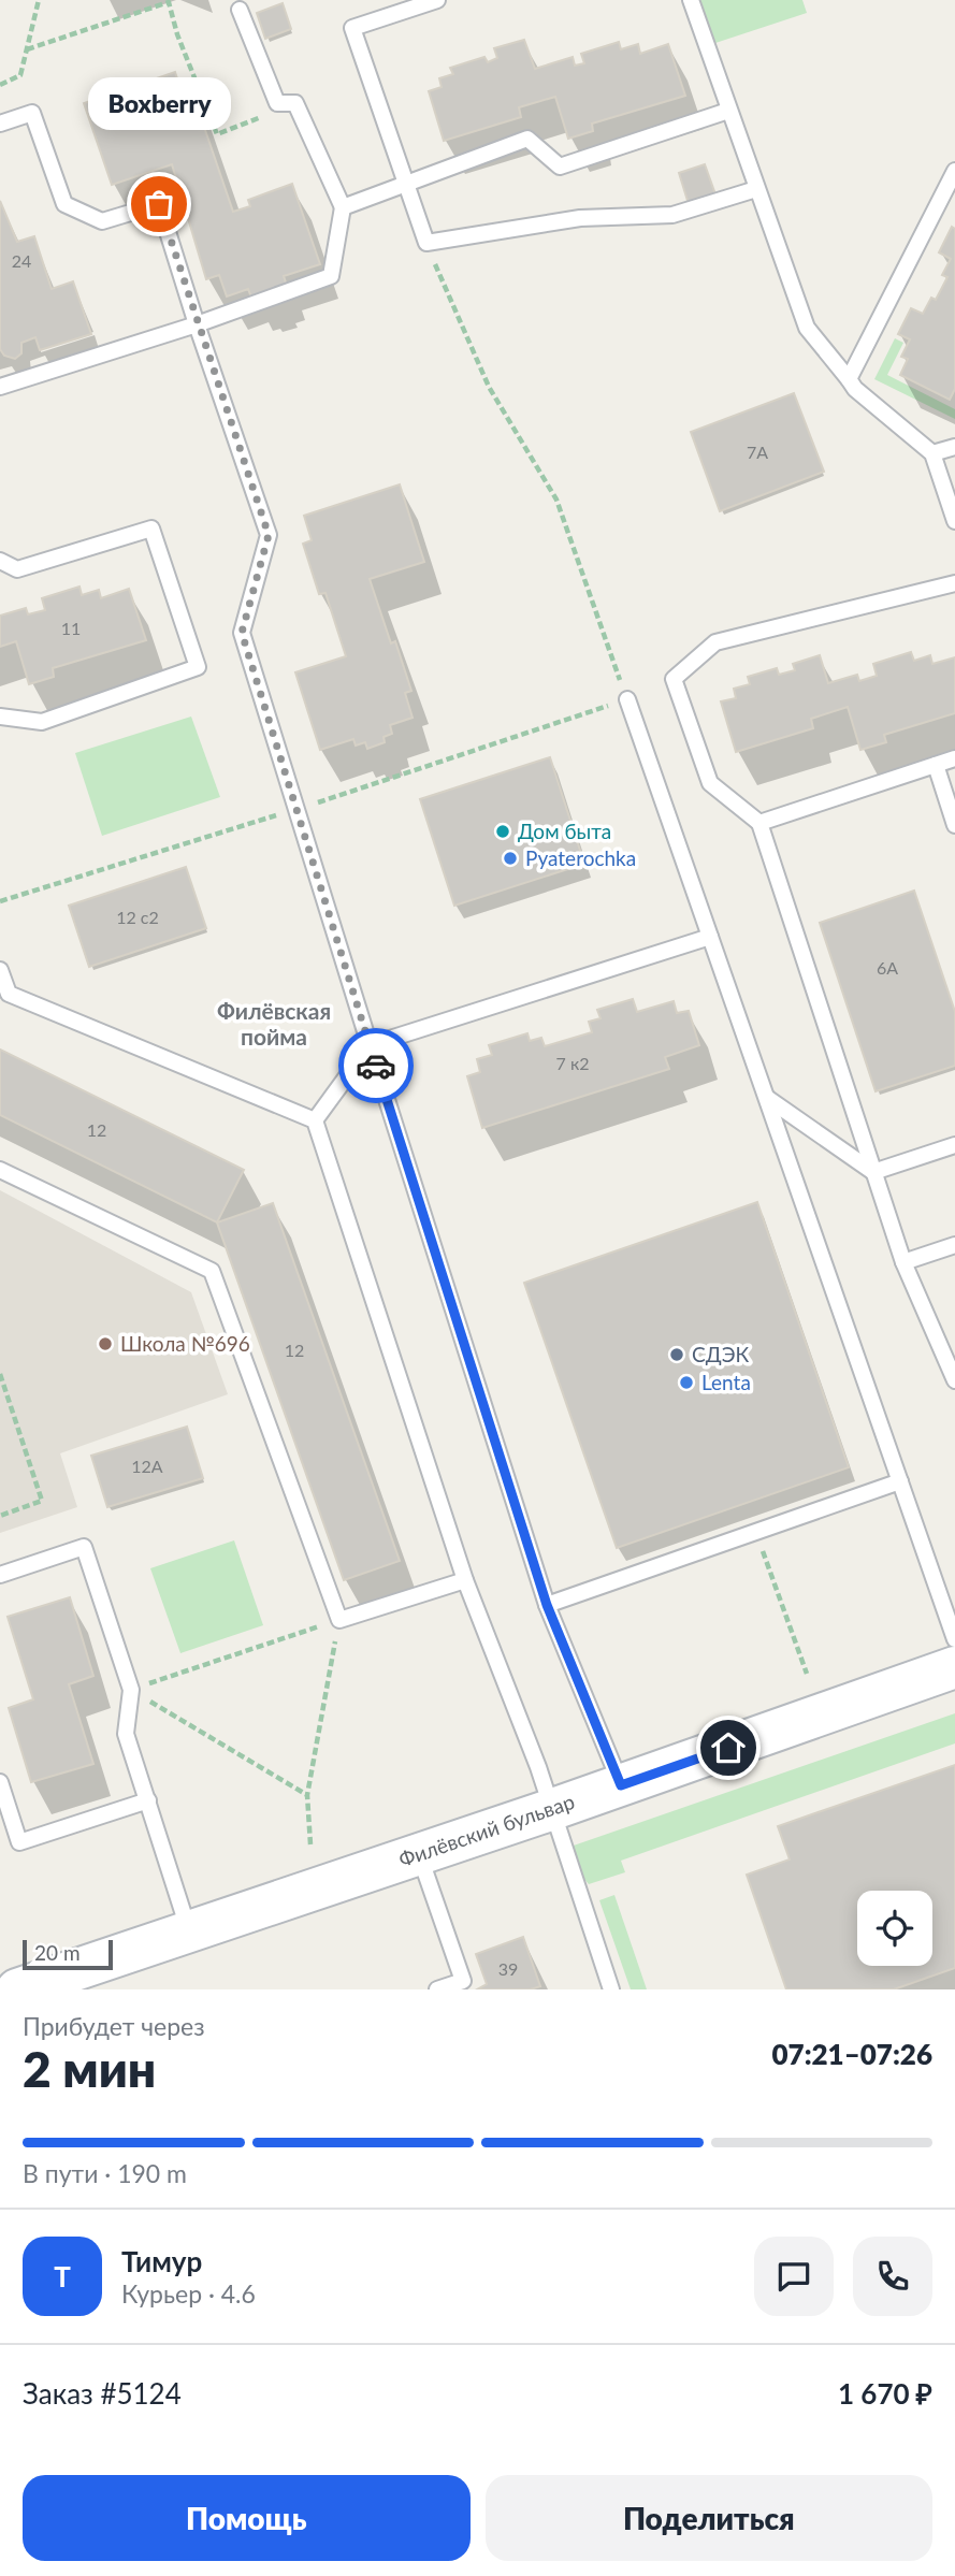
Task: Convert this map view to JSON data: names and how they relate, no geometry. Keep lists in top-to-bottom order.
{
  "streets": {
    "street": ["Филёвский бульвар"]
  },
  "districts": ["Филёвская пойма"],
  "places": [
    "Boxberry",
    "Дом быта",
    "Pyaterochka",
    "Школа №696",
    "СДЭК",
    "Lenta"
  ],
  "house_numbers": [
    "24",
    "7А",
    "11",
    "12 с2",
    "6А",
    "7 к2",
    "12",
    "12",
    "12А",
    "39"
  ],
  "scale_bar": "20 m",
  "page": {
    "bubble": "Boxberry",
    "scale": "20 m",
    "heading": ["2 мин", "Прибудет через", "07:21–07:26"],
    "panel": [
      "Тимур",
      "Курьер · 4.6",
      "Заказ #5124",
      "1 670 ₽"
    ],
    "bar": "В пути · 190 m",
    "round": "Т",
    "buttons": ["Помощь", "Поделиться"]
  }
}
